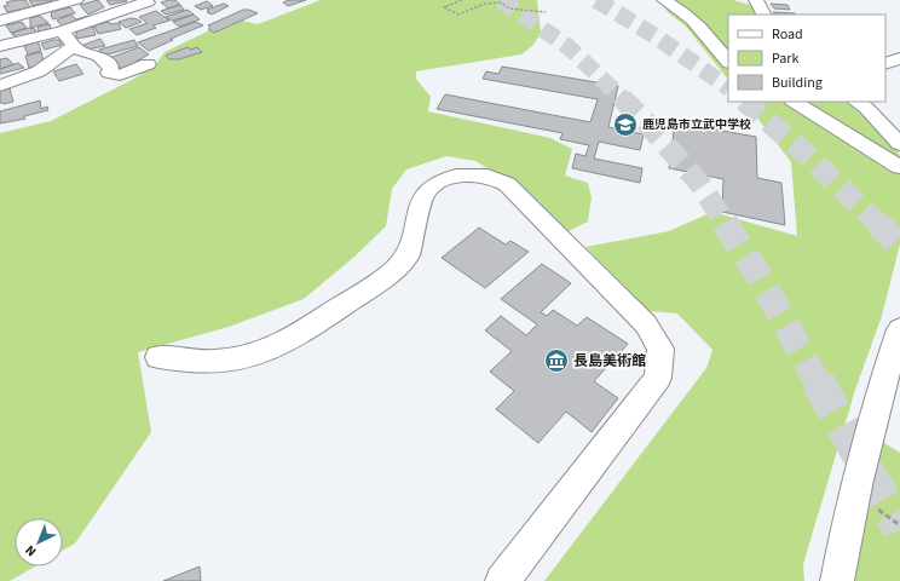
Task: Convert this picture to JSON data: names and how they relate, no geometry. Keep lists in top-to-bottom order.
{
  "places": {
    "school or university": ["鹿児島市立武中学校"],
    "museum": ["長島美術館"]
  },
  "legend": ["Road", "Park", "Building"],
  "north": "bottom left"
}
